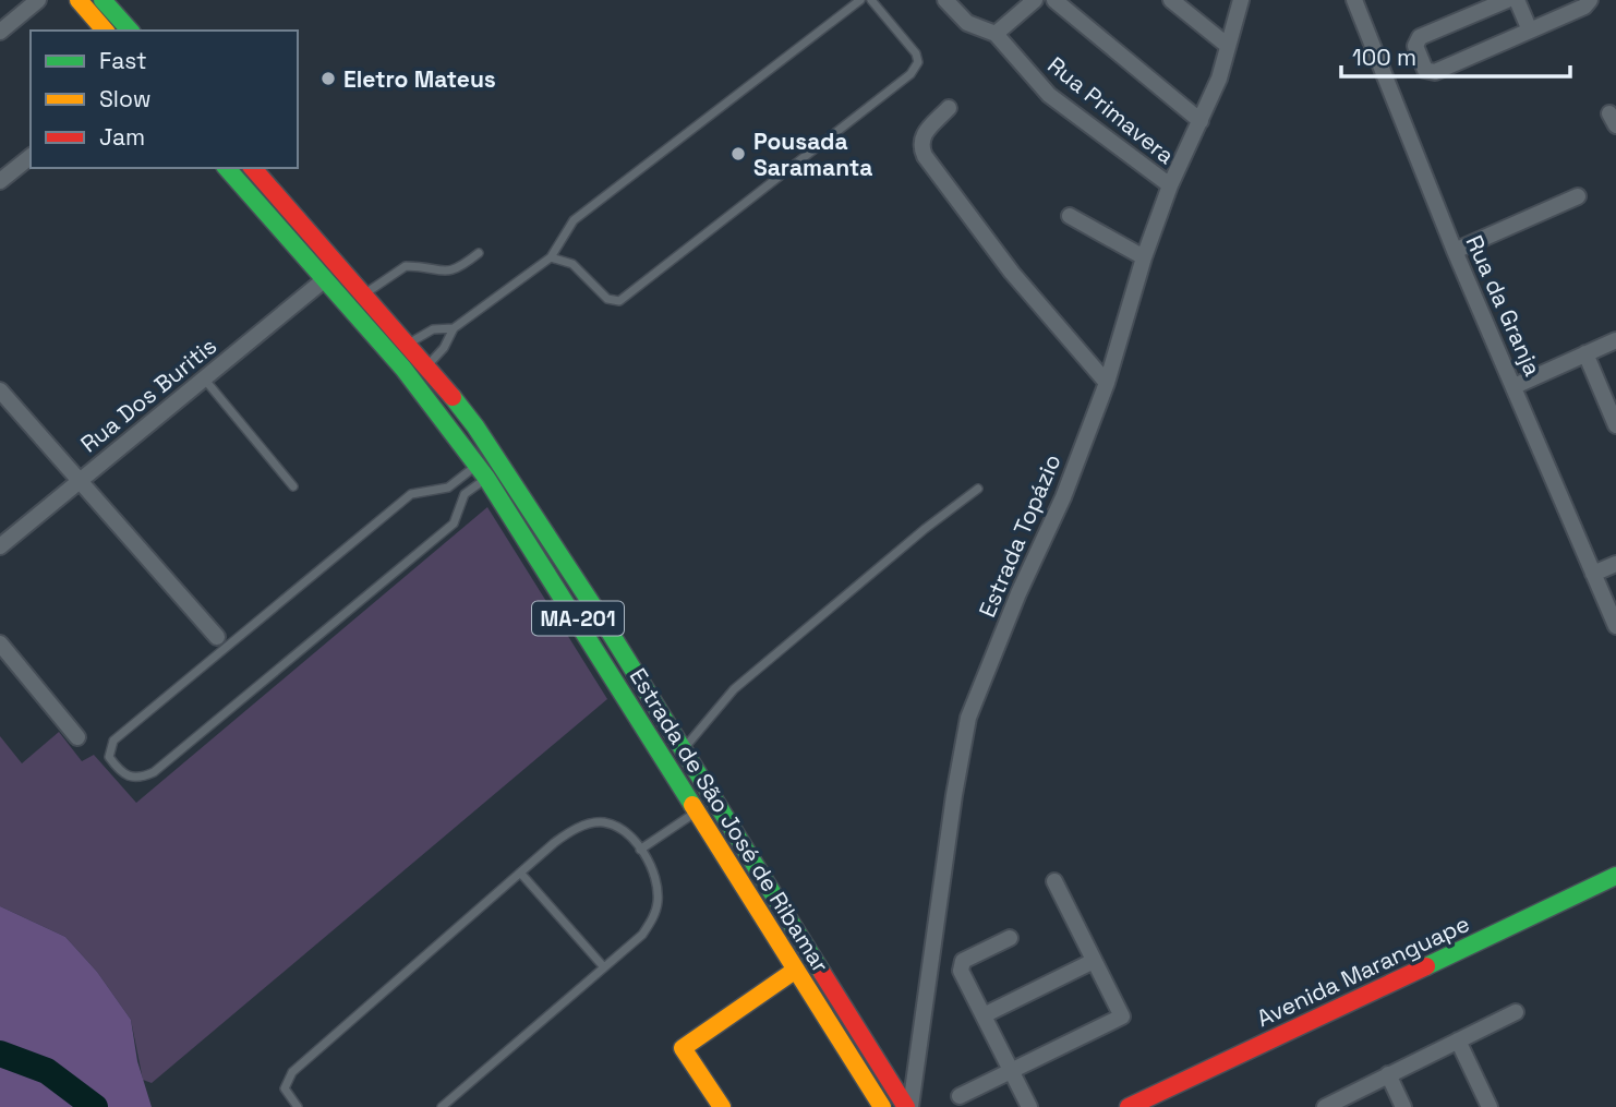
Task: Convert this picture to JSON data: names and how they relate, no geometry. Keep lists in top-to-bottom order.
{
  "streets": {
    "main road": ["MA-201", "Estrada de São José de Ribamar", "Avenida Maranguape"],
    "street": [
      "Rua Primavera",
      "Rua da Granja",
      "Rua Dos Buritis",
      "Estrada Topázio"
    ]
  },
  "crossings": [
    ["Rua Primavera", "Estrada Topázio"],
    ["Rua Dos Buritis", "Estrada de São José de Ribamar"],
    ["Estrada Topázio", "Estrada de São José de Ribamar"]
  ],
  "places": ["Eletro Mateus", "Pousada Saramanta"],
  "legend": ["Fast", "Slow", "Jam"],
  "scale_bar": "100 m"
}
